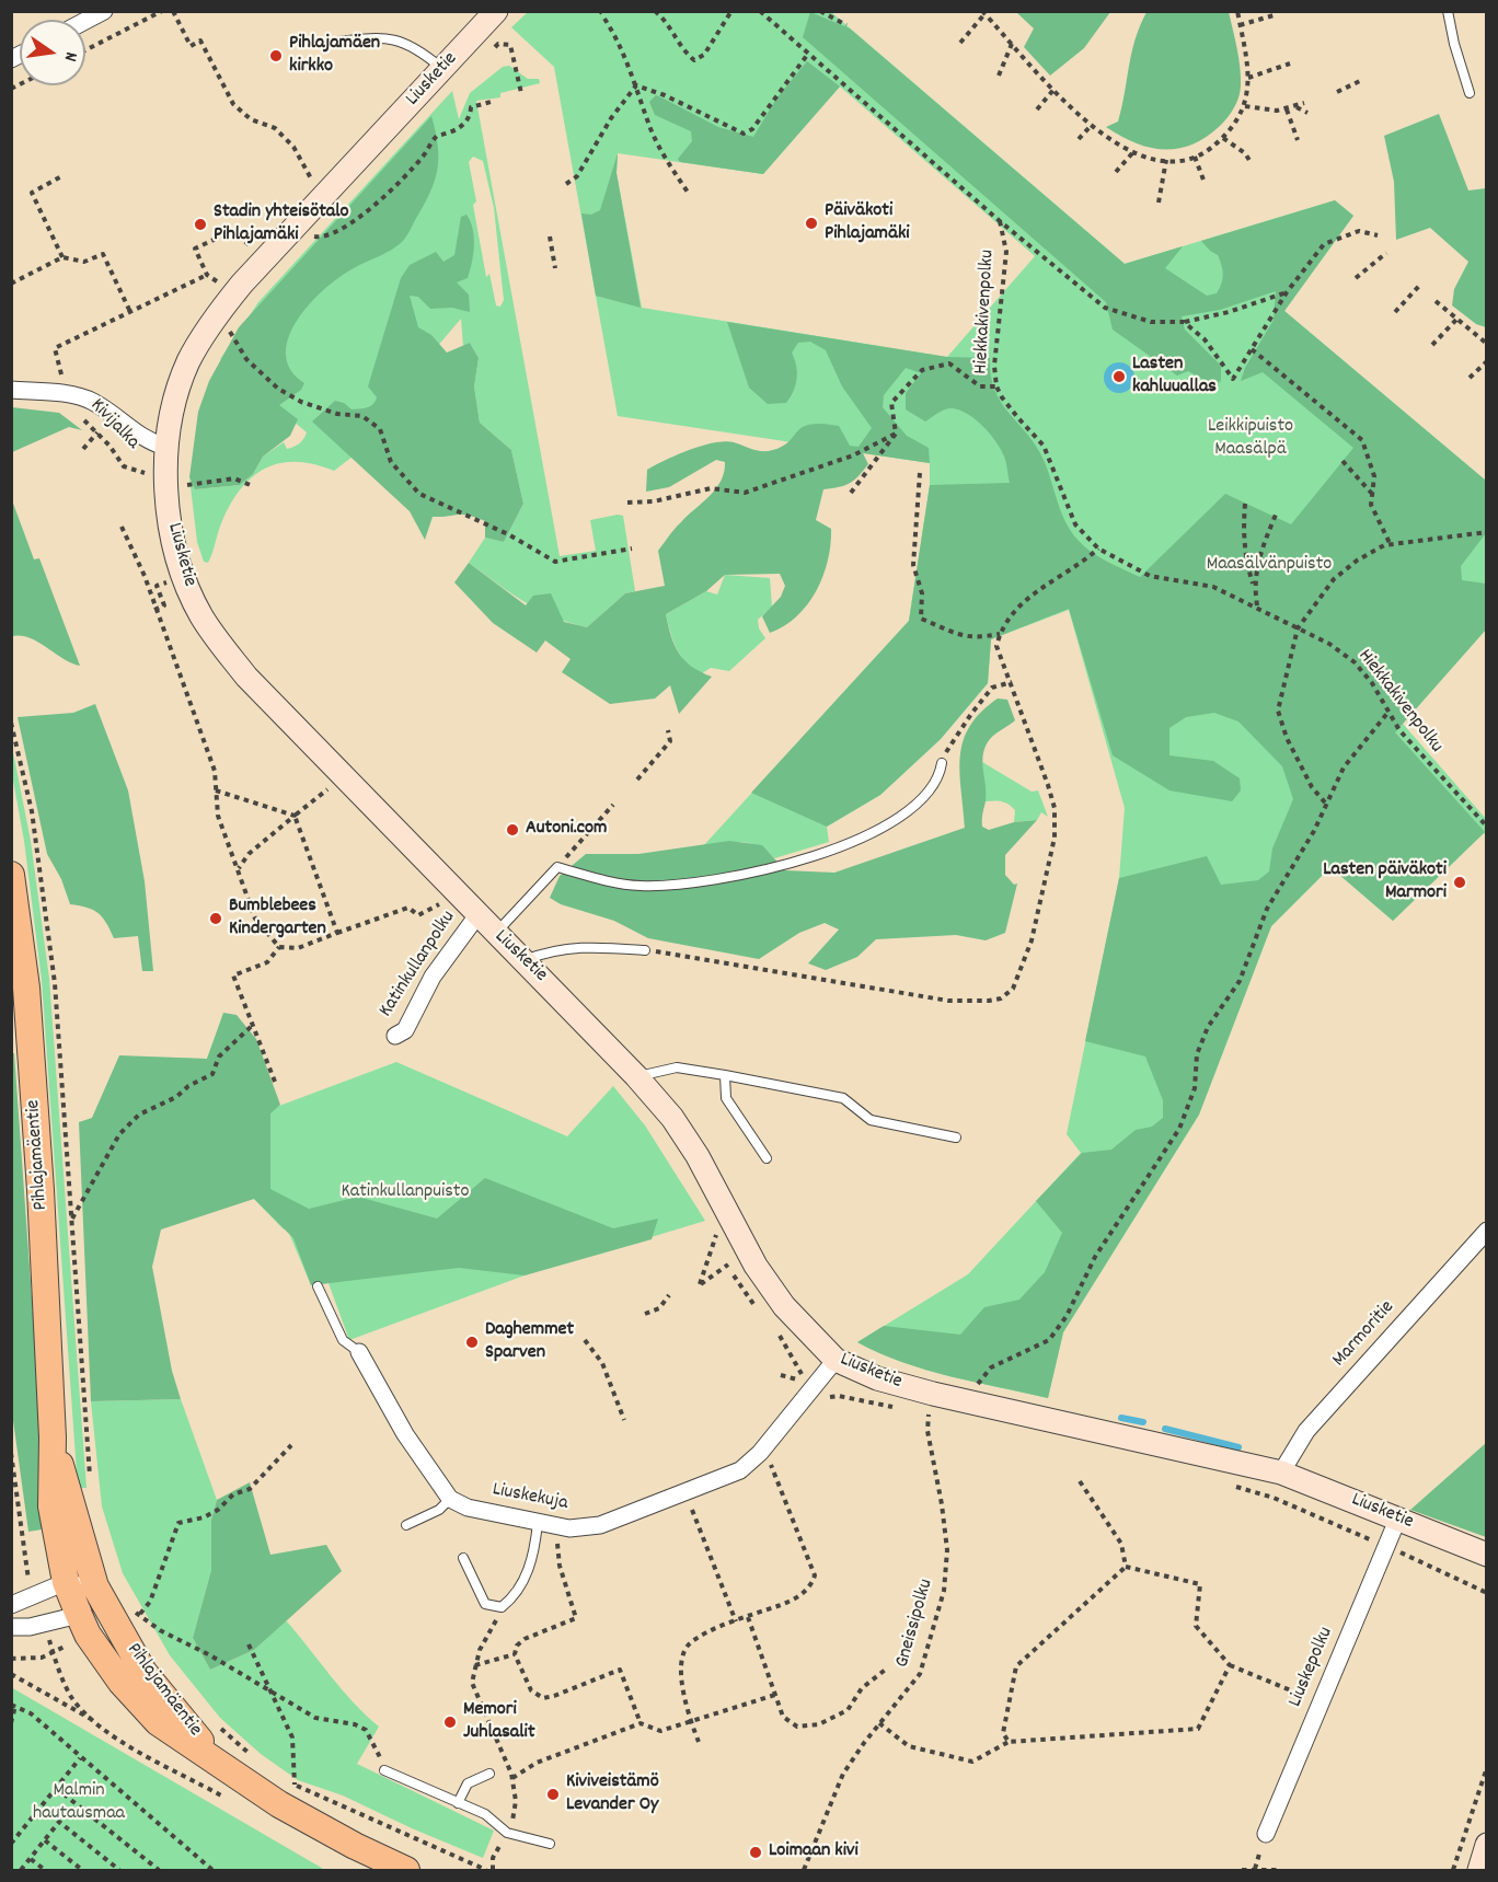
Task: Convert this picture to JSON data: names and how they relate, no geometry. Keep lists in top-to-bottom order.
{
  "streets": {
    "main road": ["Pihlajamäentie"],
    "street": [
      "Liusketie",
      "Kivijalka",
      "Katinkullanpolku",
      "Marmoritie",
      "Liuskekuja",
      "Liuskepolku"
    ],
    "path": ["Hiekkakivenpolku", "Gneissipolku"]
  },
  "crossings": [
    ["Liusketie", "Kivijalka"],
    ["Liusketie", "Katinkullanpolku"],
    ["Liusketie", "Marmoritie"],
    ["Liusketie", "Liuskekuja"],
    ["Liusketie", "Gneissipolku"],
    ["Liusketie", "Liuskepolku"]
  ],
  "parks": [
    "Leikkipuisto Maasälpä",
    "Maasälvänpuisto",
    "Katinkullanpuisto",
    "Malmin hautausmaa"
  ],
  "places": [
    "Pihlajamäen kirkko",
    "Päiväkoti Pihlajamäki",
    "Stadin yhteisötalo Pihlajamäki",
    "Lasten kahluuallas",
    "Autoni.com",
    "Lasten päiväkoti Marmori",
    "Bumblebees Kindergarten",
    "Daghemmet Sparven",
    "Memori Juhlasalit",
    "Kiviveistämö Levander Oy",
    "Loimaan kivi"
  ],
  "north": "right"
}
